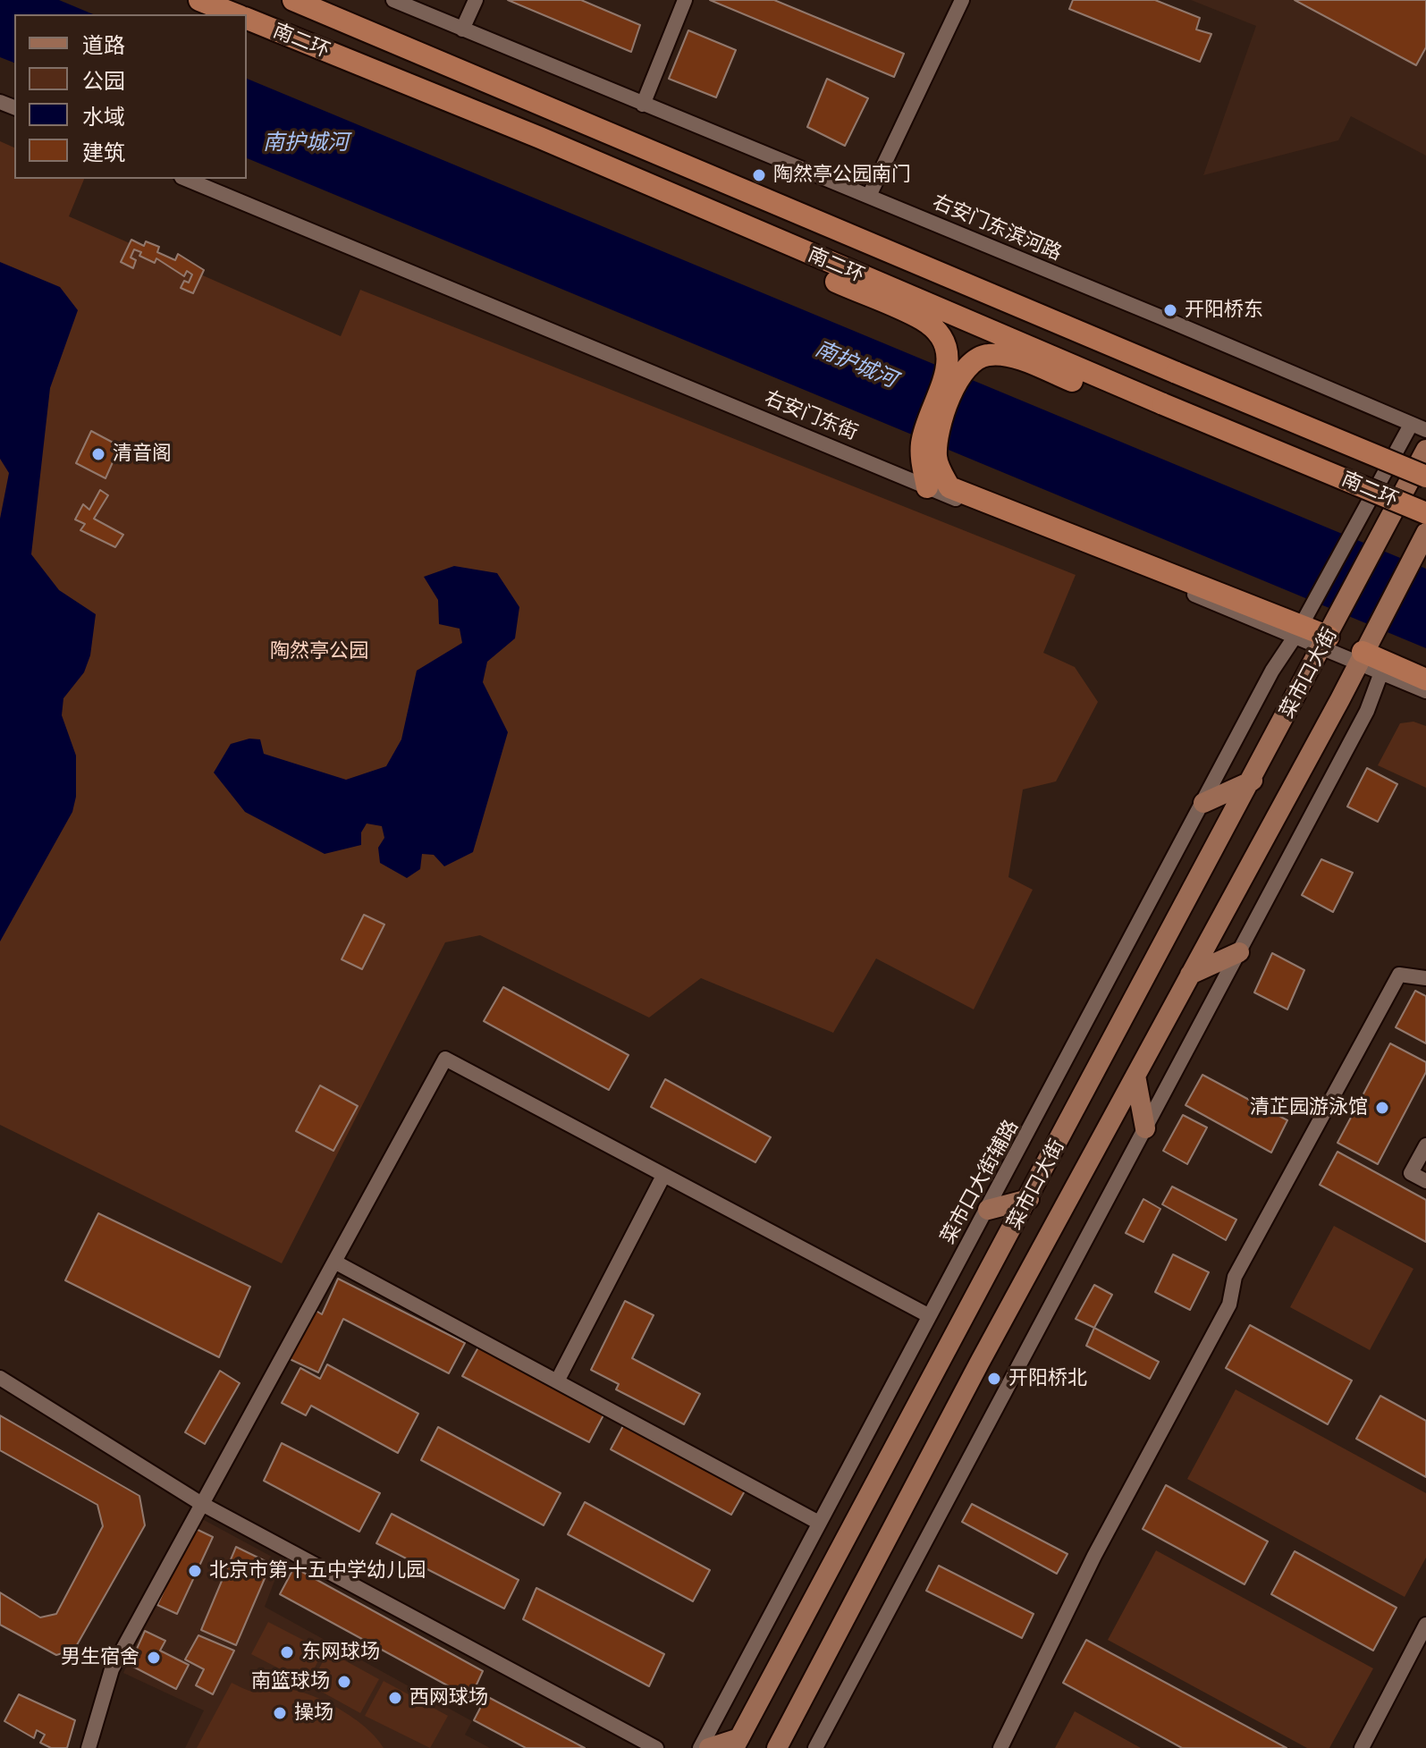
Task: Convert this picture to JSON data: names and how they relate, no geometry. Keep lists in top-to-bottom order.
{
  "streets": {
    "highway": ["南二环"],
    "main road": ["菜市口大街"],
    "street": ["右安门东滨河路", "右安门东街", "菜市口大街辅路"]
  },
  "crossings": [
    ["右安门东滨河路", "菜市口大街辅路"],
    ["右安门东街", "菜市口大街辅路"]
  ],
  "water": ["南护城河"],
  "parks": ["陶然亭公园"],
  "places": [
    "陶然亭公园南门",
    "开阳桥东",
    "清音阁",
    "清芷园游泳馆",
    "开阳桥北",
    "北京市第十五中学幼儿园",
    "东网球场",
    "男生宿舍",
    "南篮球场",
    "西网球场",
    "操场"
  ],
  "legend": [
    "道路",
    "公园",
    "水域",
    "建筑"
  ]
}
